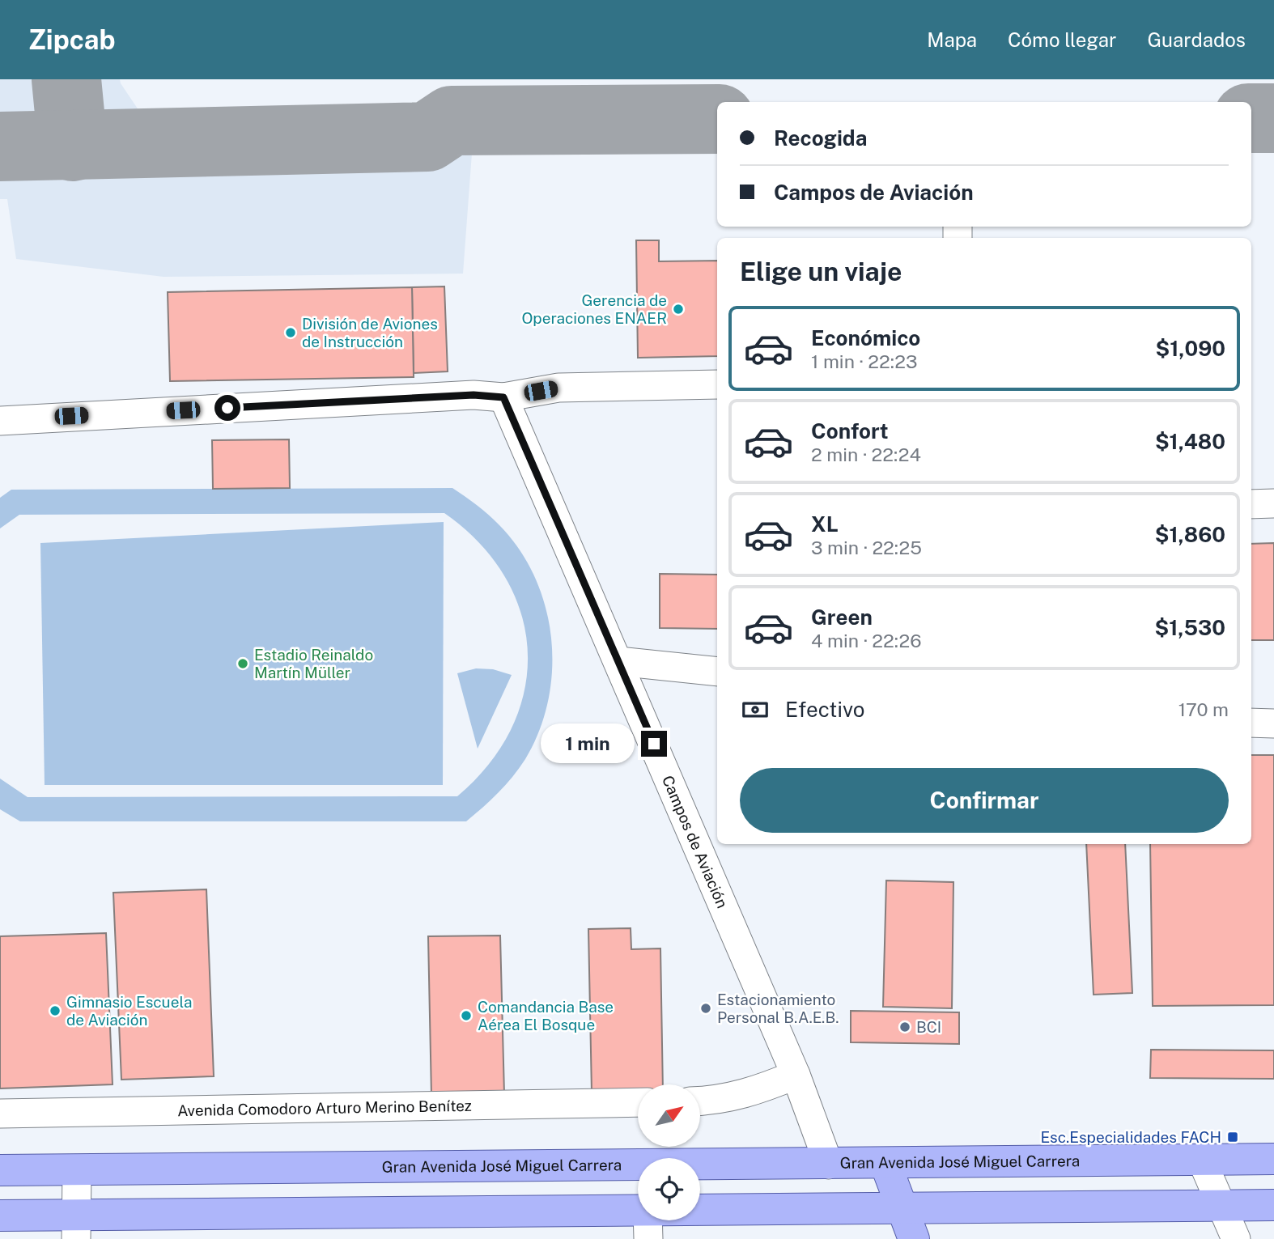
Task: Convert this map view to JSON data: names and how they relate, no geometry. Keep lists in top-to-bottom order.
{
  "streets": {
    "main road": ["Gran Avenida José Miguel Carrera"],
    "street": ["Campos de Aviación", "Avenida Comodoro Arturo Merino Benítez"]
  },
  "crossings": [
    ["Campos de Aviación", "Gran Avenida José Miguel Carrera"]
  ],
  "places": {
    "other": [
      "Gerencia de Operaciones ENAER",
      "División de Aviones de Instrucción",
      "Estadio Reinaldo Martín Müller",
      "Estacionamiento Personal B.A.E.B.",
      "Gimnasio Escuela de Aviación",
      "Comandancia Base Aérea El Bosque",
      "BCI"
    ],
    "transit": ["Esc.Especialidades FACH"]
  },
  "north": "top right",
  "page": {
    "header": "Zipcab",
    "nav": ["Mapa", "Cómo llegar", "Guardados"],
    "banner": ["Recogida", "Campos de Aviación"],
    "heading": "Elige un viaje",
    "list": [
      {
        "name": "Económico",
        "note": "1 min · 22:23",
        "value": "$1,090"
      },
      {
        "name": "Confort",
        "note": "2 min · 22:24",
        "value": "$1,480"
      },
      {
        "name": "XL",
        "note": "3 min · 22:25",
        "value": "$1,860"
      },
      {
        "name": "Green",
        "note": "4 min · 22:26",
        "value": "$1,530"
      }
    ],
    "pay": ["Efectivo", "170 m"],
    "bubble": "1 min",
    "buttons": "Confirmar"
  }
}
